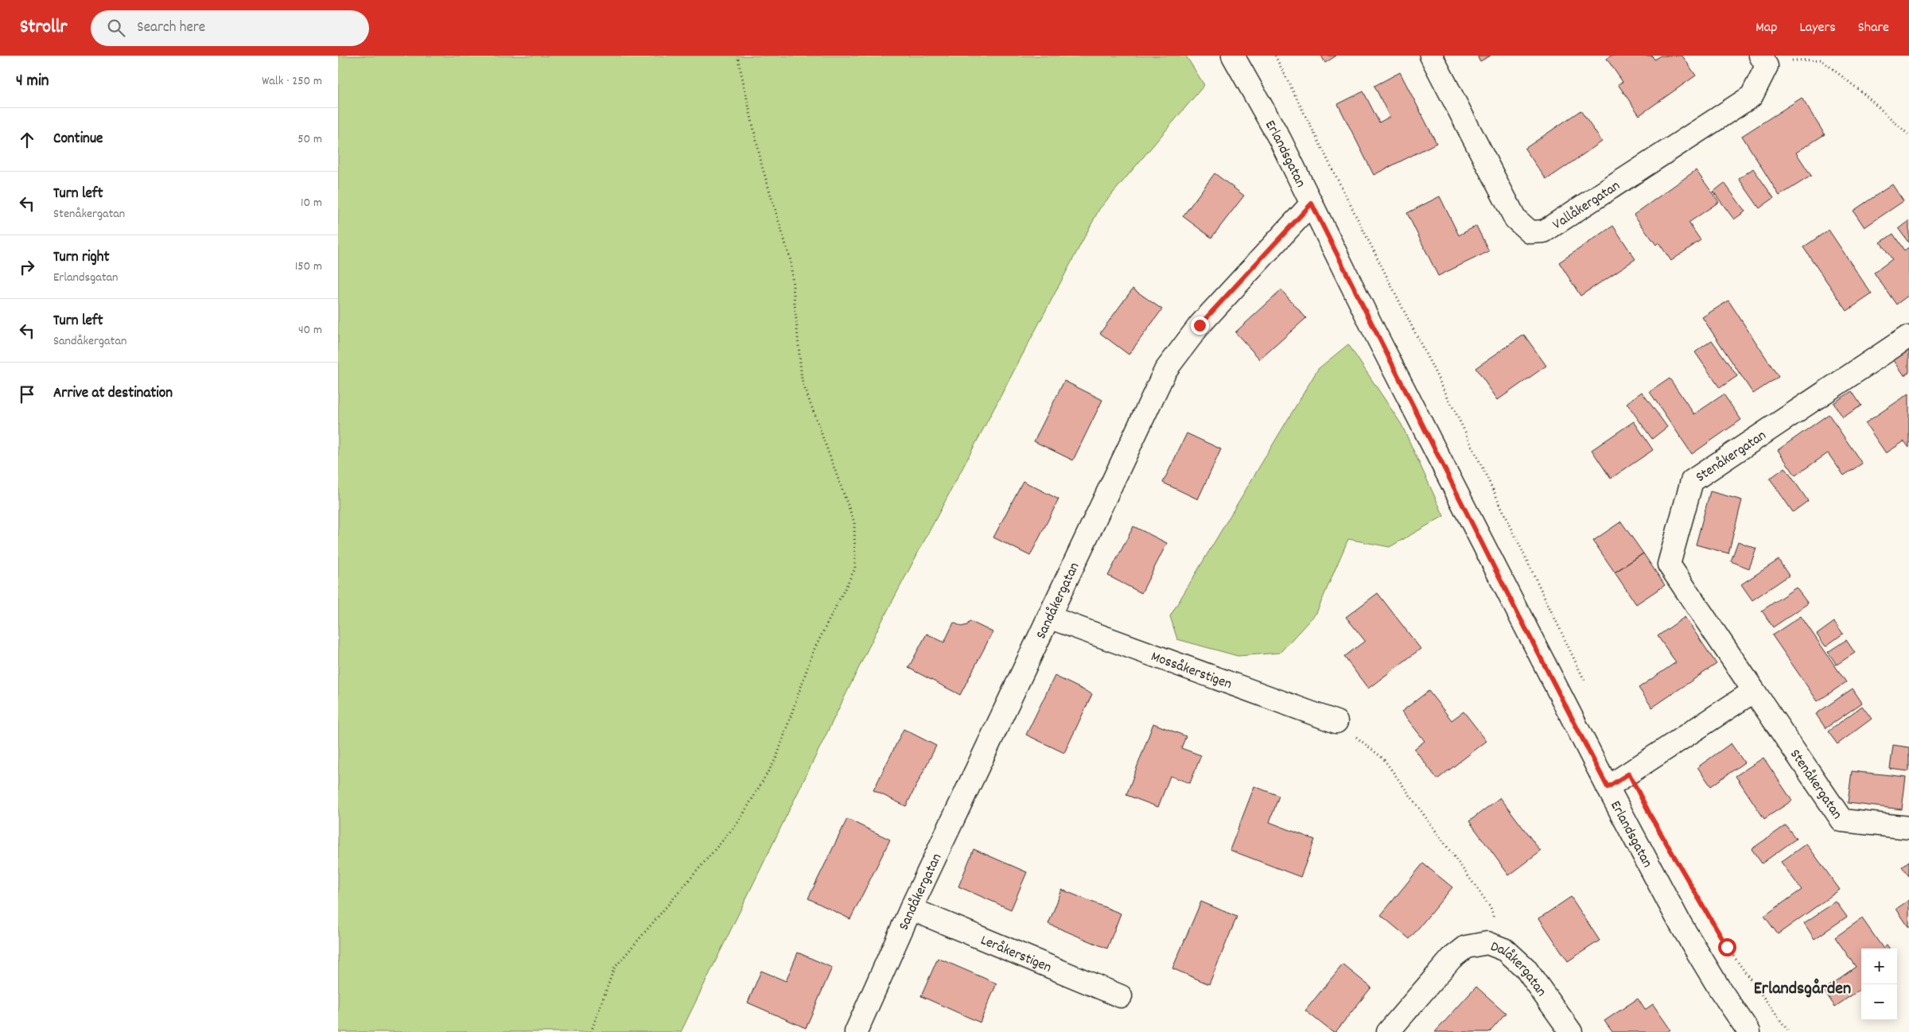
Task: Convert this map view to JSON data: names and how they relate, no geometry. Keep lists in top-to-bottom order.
{
  "streets": {
    "street": [
      "Erlandsgatan",
      "Vallåkergatan",
      "Stenåkergatan",
      "Sandåkergatan",
      "Mossåkerstigen",
      "Leråkerstigen",
      "Dalåkergatan"
    ]
  },
  "crossings": [
    ["Erlandsgatan", "Sandåkergatan"],
    ["Sandåkergatan", "Mossåkerstigen"],
    ["Sandåkergatan", "Leråkerstigen"]
  ],
  "districts": ["Erlandsgården"],
  "page": {
    "header": "Strollr",
    "search": "Search here",
    "nav": ["Map", "Layers", "Share"],
    "heading": ["4 min", "Walk · 250 m"],
    "list": [
      ["Continue", "50 m"],
      ["Turn left", "Stenåkergatan", "10 m"],
      ["Turn right", "Erlandsgatan", "150 m"],
      ["Turn left", "Sandåkergatan", "40 m"],
      "Arrive at destination"
    ],
    "map_buttons": ["+", "−"]
  }
}
